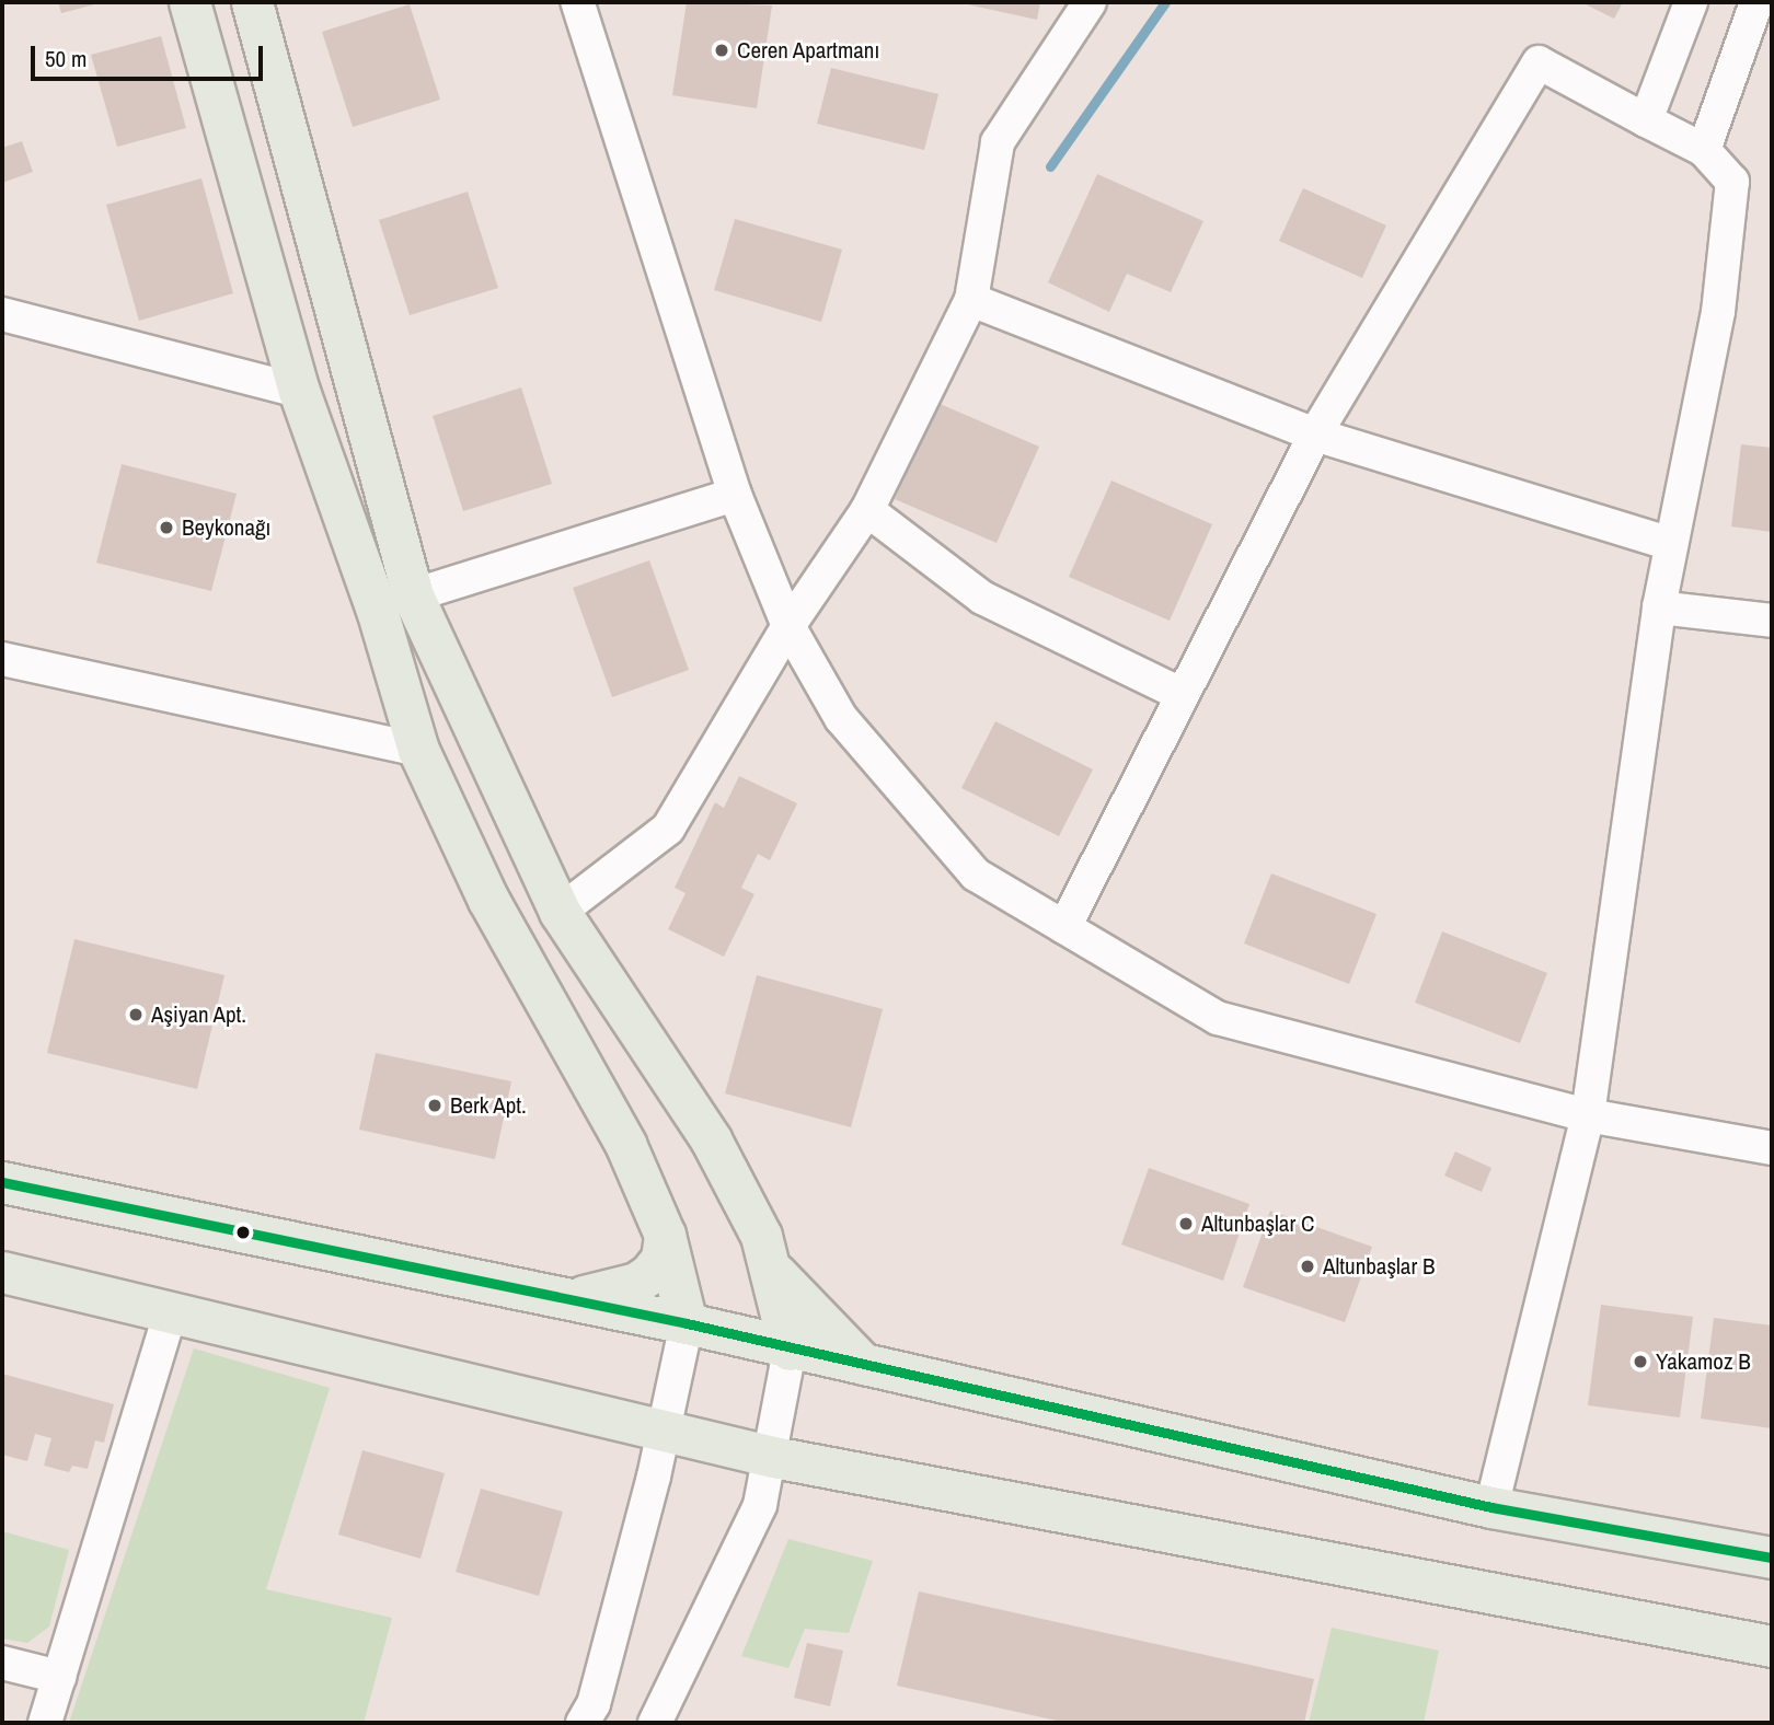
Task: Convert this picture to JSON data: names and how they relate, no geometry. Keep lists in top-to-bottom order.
{
  "places": [
    "Ceren Apartmanı",
    "Beykonağı",
    "Aşiyan Apt.",
    "Berk Apt.",
    "Altunbaşlar C",
    "Altunbaşlar B",
    "Yakamoz B"
  ],
  "scale_bar": "50 m"
}
